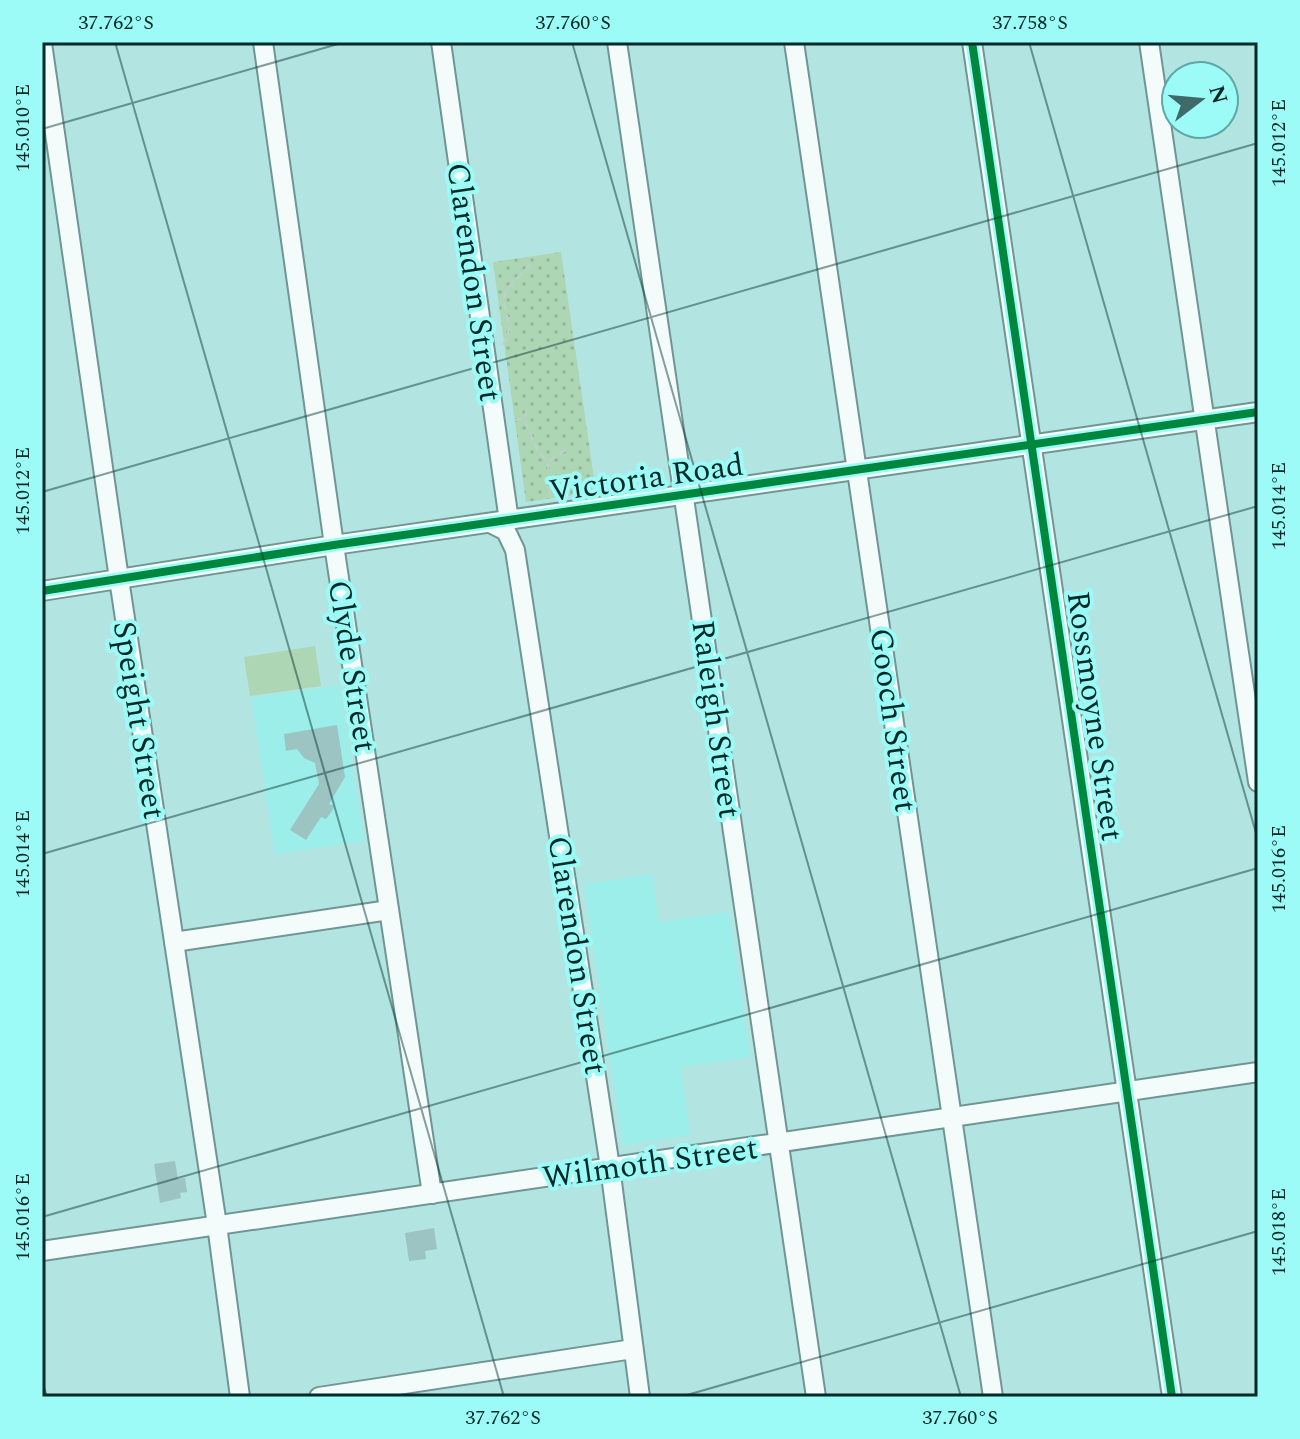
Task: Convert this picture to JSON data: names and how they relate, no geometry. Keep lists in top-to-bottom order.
{
  "streets": {
    "street": [
      "Clarendon Street",
      "Victoria Road",
      "Clyde Street",
      "Rossmoyne Street",
      "Raleigh Street",
      "Speight Street",
      "Gooch Street",
      "Wilmoth Street"
    ]
  },
  "crossings": [
    ["Clarendon Street", "Victoria Road"],
    ["Clarendon Street", "Wilmoth Street"],
    ["Victoria Road", "Clyde Street"],
    ["Victoria Road", "Rossmoyne Street"],
    ["Victoria Road", "Raleigh Street"],
    ["Victoria Road", "Speight Street"],
    ["Victoria Road", "Gooch Street"],
    ["Clyde Street", "Wilmoth Street"],
    ["Rossmoyne Street", "Wilmoth Street"],
    ["Raleigh Street", "Wilmoth Street"],
    ["Speight Street", "Wilmoth Street"],
    ["Gooch Street", "Wilmoth Street"]
  ],
  "north": "right",
  "coordinates": [
    "37.762°S",
    "37.760°S",
    "37.758°S",
    "145.010°E",
    "145.012°E",
    "145.014°E",
    "145.016°E",
    "145.018°E"
  ]
}
